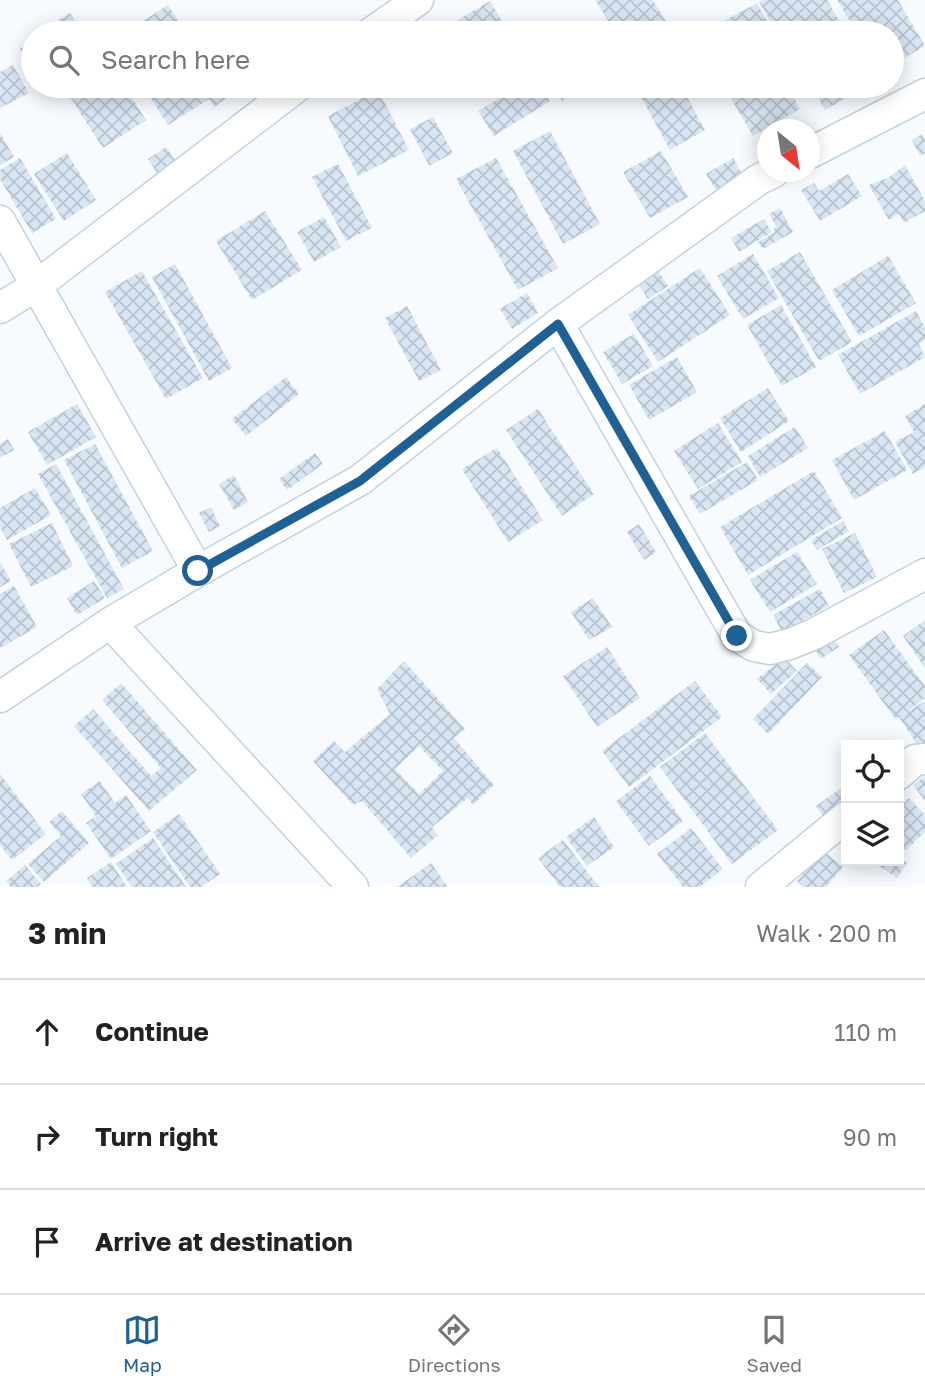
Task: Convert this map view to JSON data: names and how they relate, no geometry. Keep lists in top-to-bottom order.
{
  "north": "bottom right",
  "page": {
    "search": "Search here",
    "heading": ["3 min", "Walk · 200 m"],
    "list": [
      ["Continue", "110 m"],
      ["Turn right", "90 m"],
      "Arrive at destination"
    ],
    "nav": ["Map", "Directions", "Saved"]
  }
}
